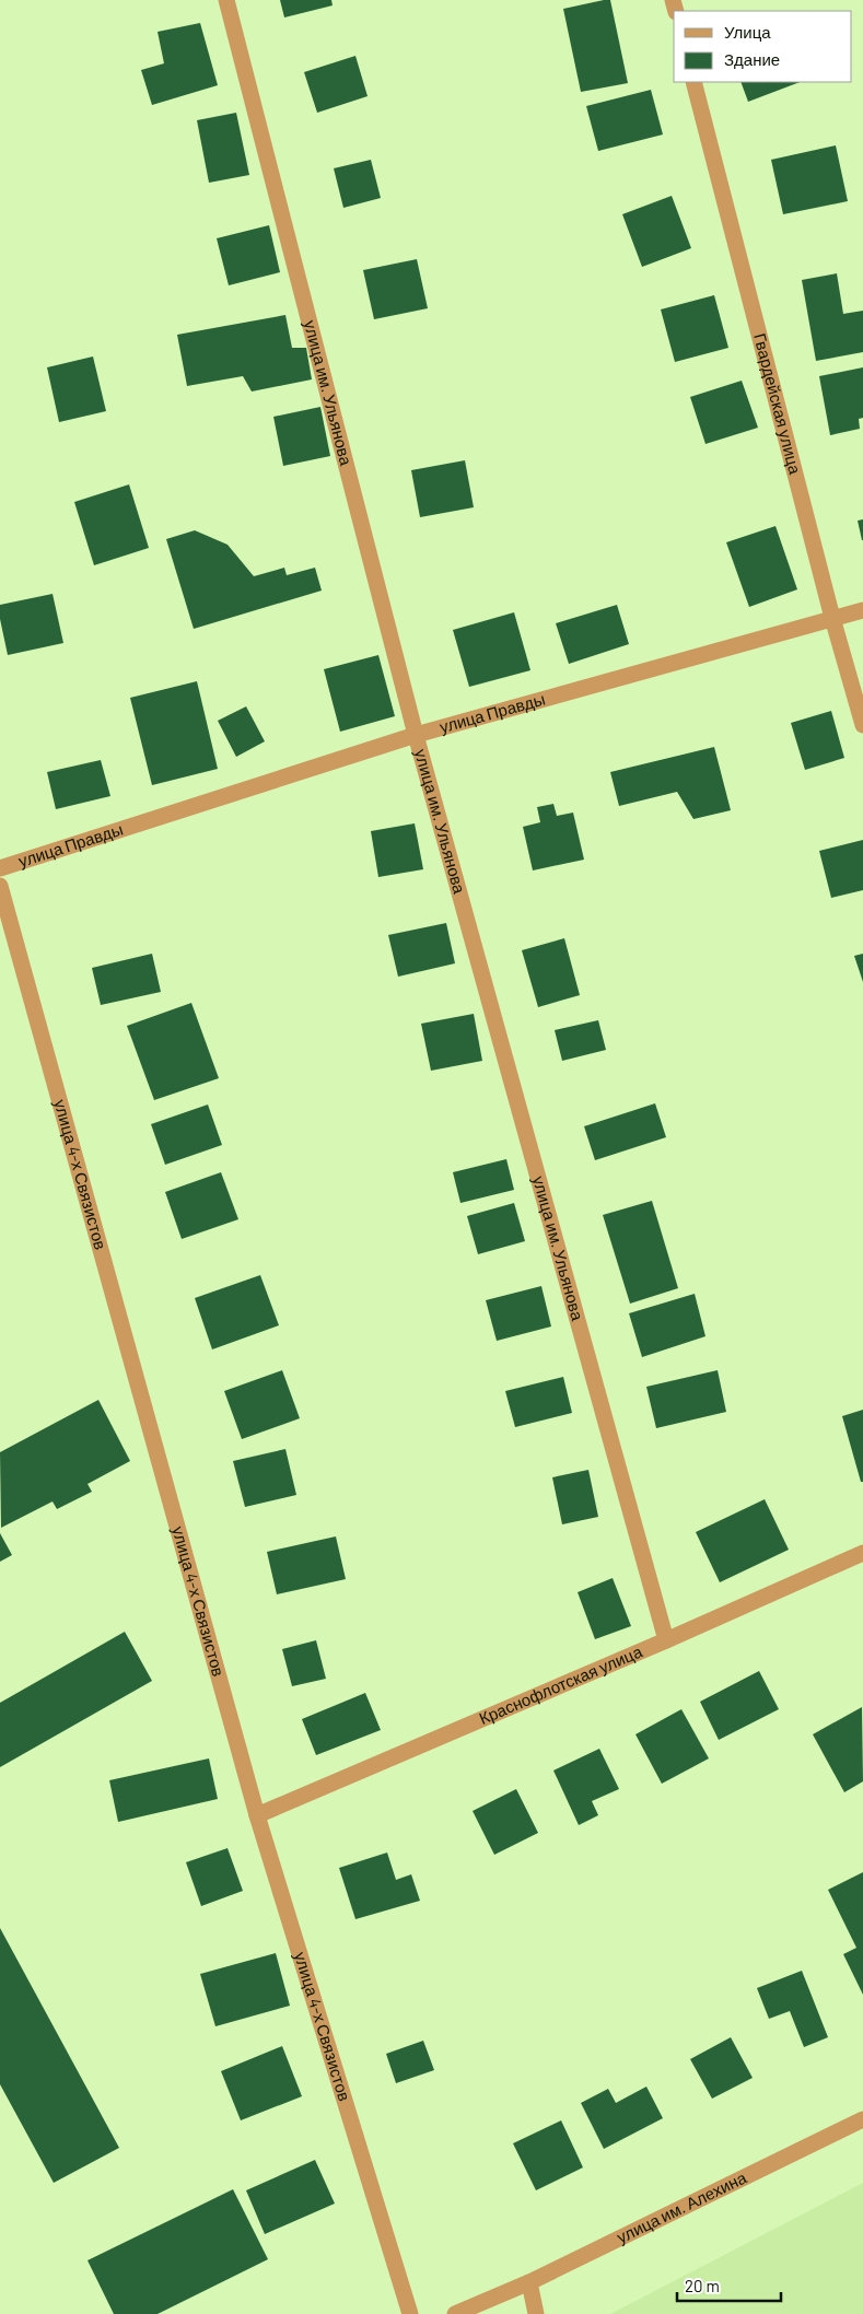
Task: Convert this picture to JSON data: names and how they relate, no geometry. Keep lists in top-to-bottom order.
{
  "streets": {
    "street": [
      "улица им. Ульянова",
      "Гвардейская улица",
      "улица Правды",
      "улица 4-х Связистов",
      "Краснофлотская улица",
      "улица им. Алехина"
    ]
  },
  "crossings": [
    ["улица им. Ульянова", "улица Правды"],
    ["улица им. Ульянова", "Краснофлотская улица"],
    ["Гвардейская улица", "улица Правды"],
    ["улица 4-х Связистов", "Краснофлотская улица"]
  ],
  "legend": ["Улица", "Здание"],
  "scale_bar": "20 m"
}
